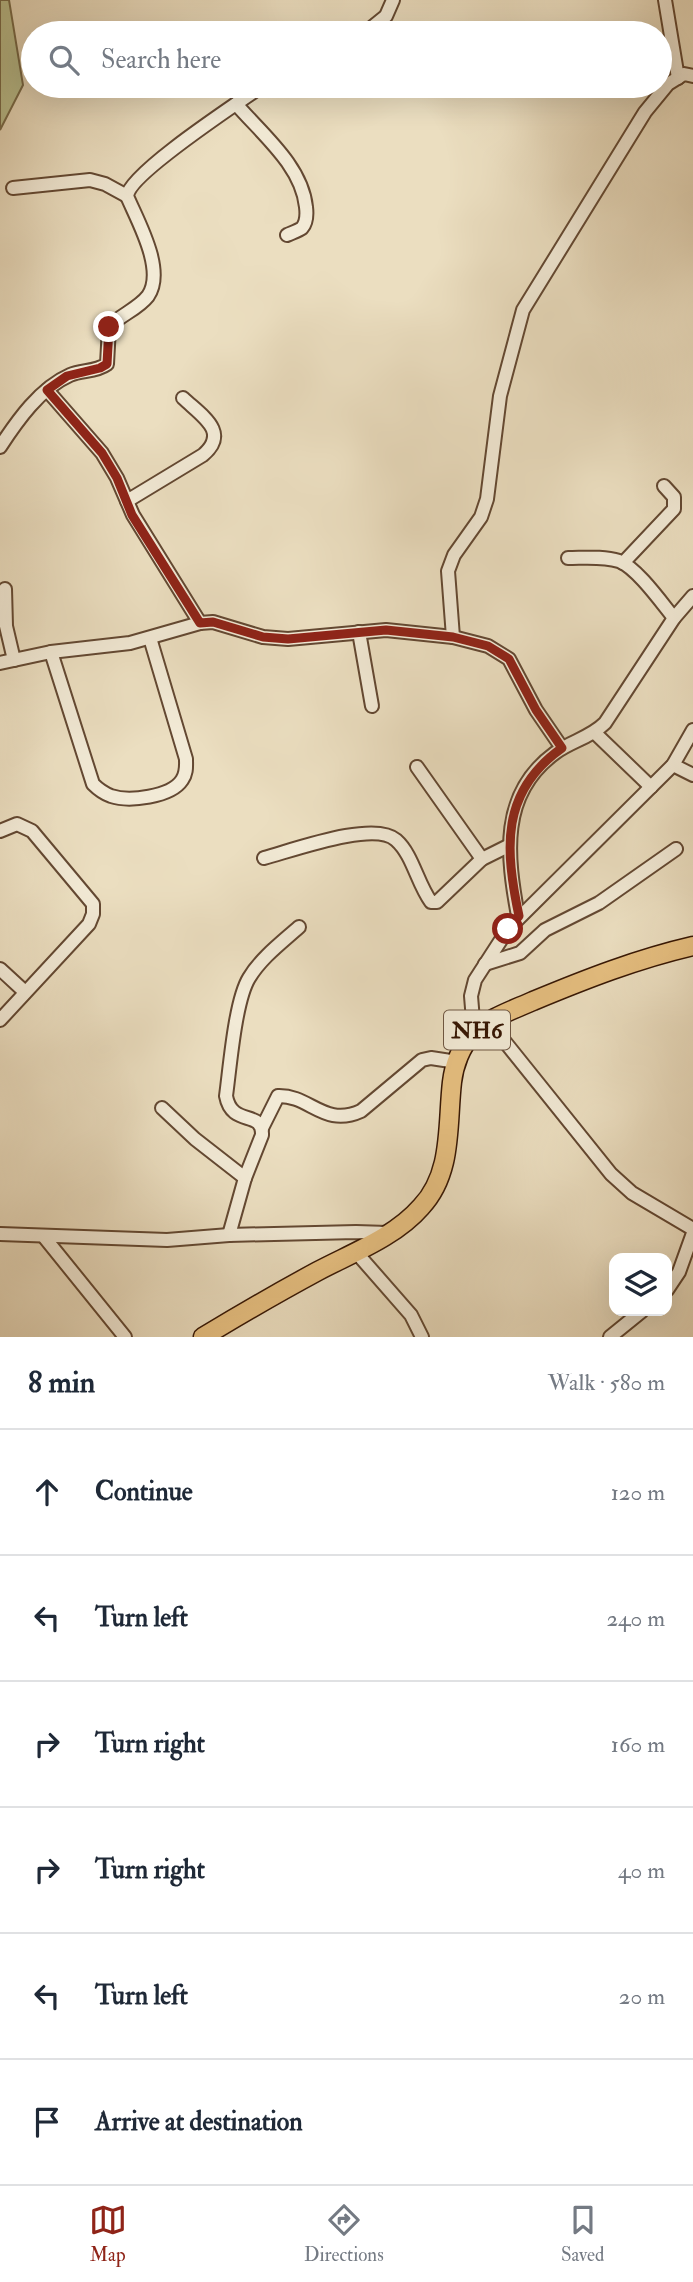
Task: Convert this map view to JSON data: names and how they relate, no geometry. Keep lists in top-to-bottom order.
{
  "streets": {
    "highway": ["NH6"]
  },
  "page": {
    "search": "Search here",
    "heading": ["8 min", "Walk · 580 m"],
    "list": [
      ["Continue", "120 m"],
      ["Turn left", "240 m"],
      ["Turn right", "160 m"],
      ["Turn right", "40 m"],
      ["Turn left", "20 m"],
      "Arrive at destination"
    ],
    "nav": ["Map", "Directions", "Saved"]
  }
}
